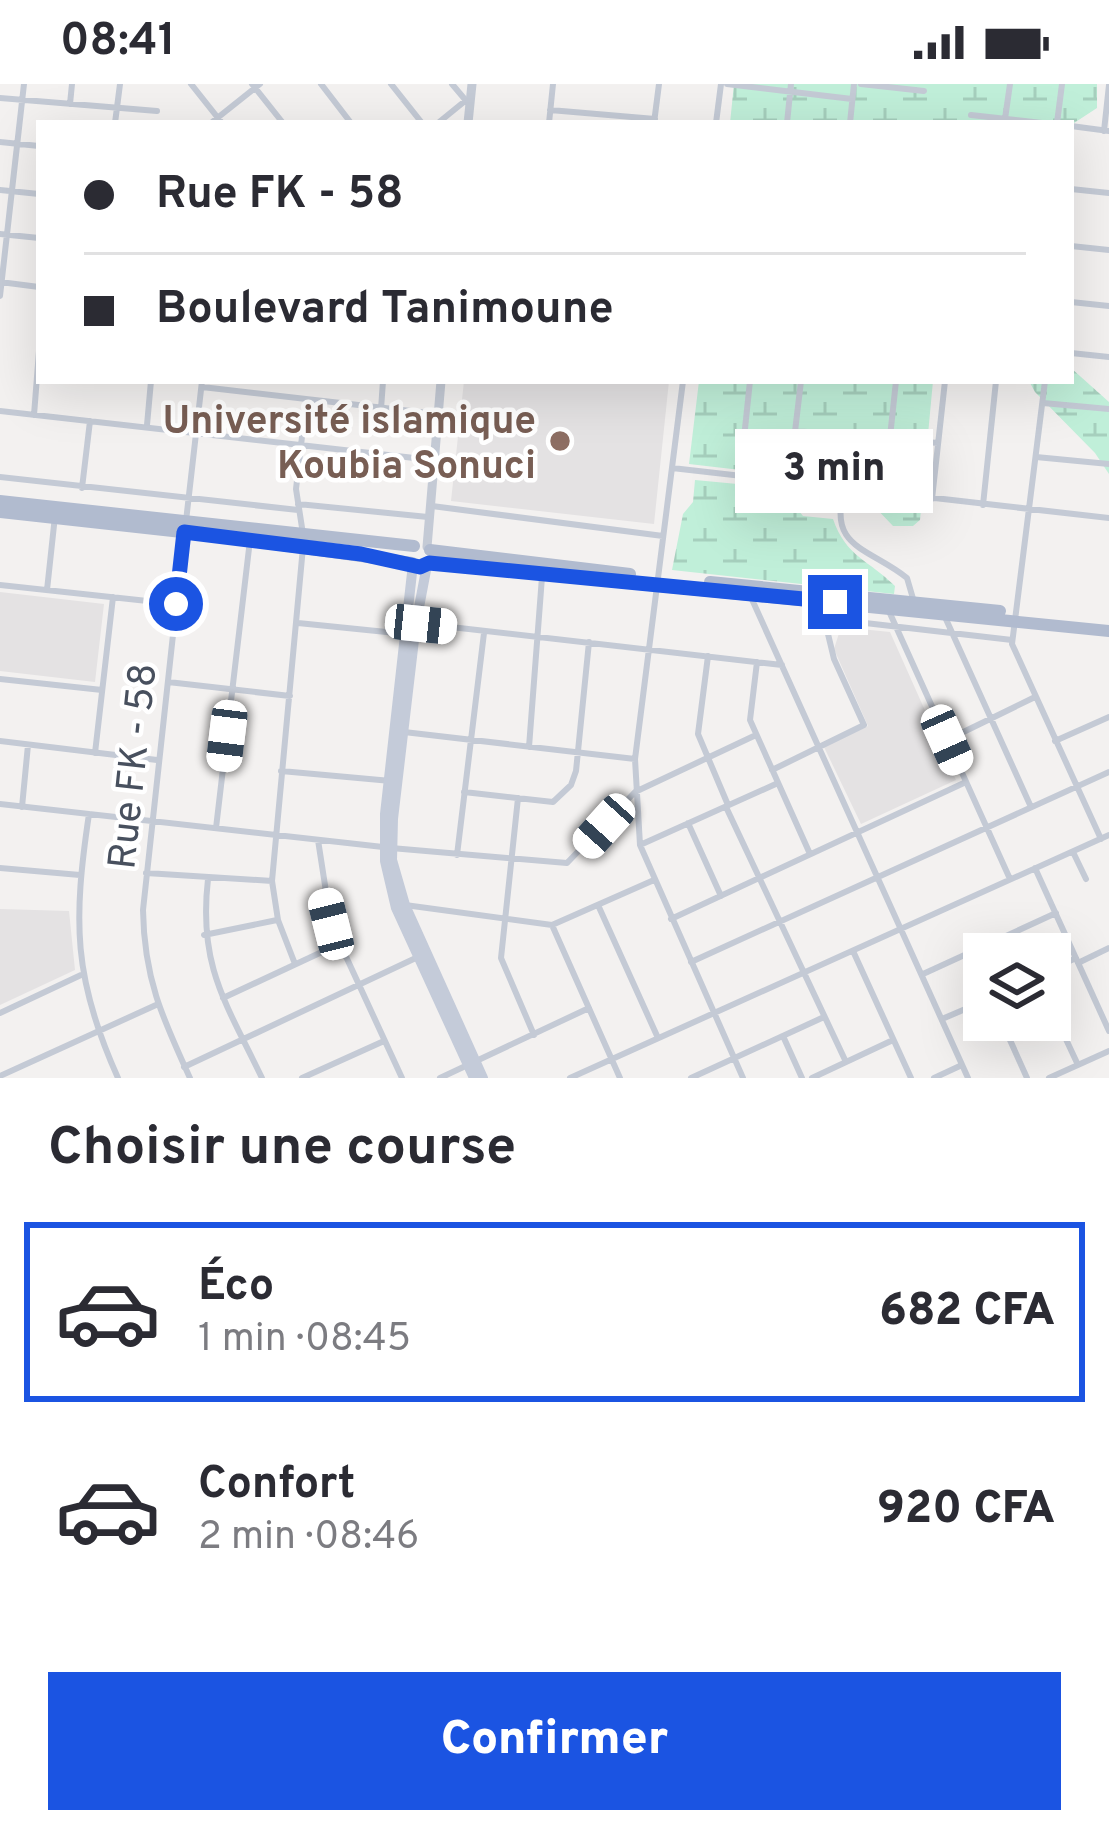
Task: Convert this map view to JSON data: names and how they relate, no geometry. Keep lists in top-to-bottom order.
{
  "streets": {
    "street": ["Rue FK - 58"]
  },
  "places": ["Université islamique Koubia Sonuci"],
  "page": {
    "status": "08:41",
    "banner": ["Rue FK - 58", "Boulevard Tanimoune"],
    "bubble": "3 min",
    "heading": "Choisir une course",
    "list": [
      {
        "name": "Éco",
        "note": "1 min · 08:45",
        "value": "682 CFA"
      },
      {
        "name": "Confort",
        "note": "2 min · 08:46",
        "value": "920 CFA"
      }
    ],
    "buttons": "Confirmer"
  }
}
